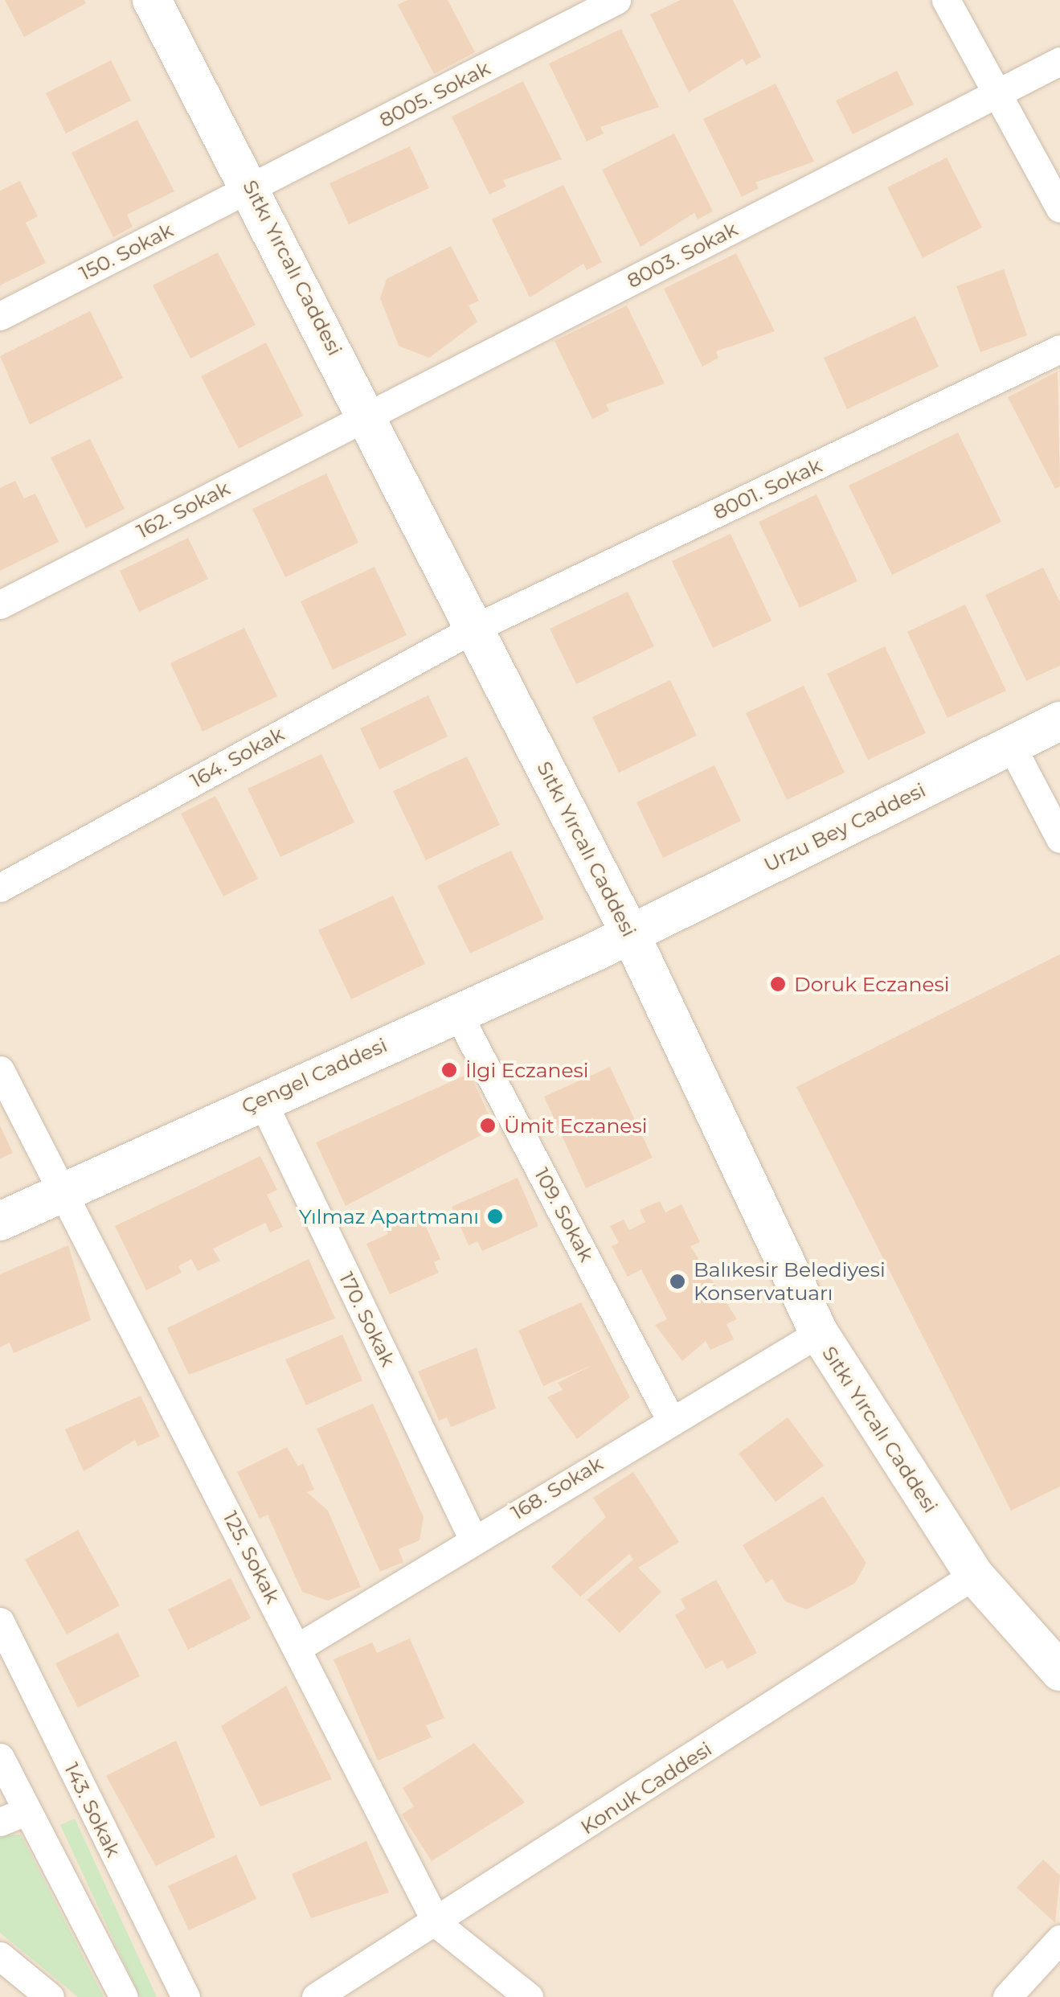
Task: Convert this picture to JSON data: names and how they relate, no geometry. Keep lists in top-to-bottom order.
{
  "streets": {
    "main road": ["Sıtkı Yırcalı Caddesi", "Urzu Bey Caddesi", "Çengel Caddesi"],
    "street": [
      "8005. Sokak",
      "150. Sokak",
      "8003. Sokak",
      "8001. Sokak",
      "162. Sokak",
      "164. Sokak",
      "109. Sokak",
      "170. Sokak",
      "168. Sokak",
      "125. Sokak",
      "Konuk Caddesi",
      "143. Sokak"
    ]
  },
  "crossings": [
    ["8005. Sokak", "150. Sokak"],
    ["8005. Sokak", "Sıtkı Yırcalı Caddesi"],
    ["150. Sokak", "Sıtkı Yırcalı Caddesi"],
    ["8003. Sokak", "Sıtkı Yırcalı Caddesi"],
    ["8003. Sokak", "162. Sokak"],
    ["Sıtkı Yırcalı Caddesi", "8001. Sokak"],
    ["Sıtkı Yırcalı Caddesi", "162. Sokak"],
    ["Sıtkı Yırcalı Caddesi", "164. Sokak"],
    ["Sıtkı Yırcalı Caddesi", "Urzu Bey Caddesi"],
    ["Sıtkı Yırcalı Caddesi", "Çengel Caddesi"],
    ["Sıtkı Yırcalı Caddesi", "168. Sokak"],
    ["Sıtkı Yırcalı Caddesi", "Konuk Caddesi"],
    ["8001. Sokak", "164. Sokak"],
    ["Urzu Bey Caddesi", "Çengel Caddesi"],
    ["Çengel Caddesi", "109. Sokak"],
    ["Çengel Caddesi", "170. Sokak"],
    ["Çengel Caddesi", "125. Sokak"],
    ["109. Sokak", "168. Sokak"],
    ["170. Sokak", "168. Sokak"],
    ["168. Sokak", "125. Sokak"],
    ["125. Sokak", "Konuk Caddesi"]
  ],
  "places": [
    "Doruk Eczanesi",
    "İlgi Eczanesi",
    "Ümit Eczanesi",
    "Yılmaz Apartmanı",
    "Balıkesir Belediyesi Konservatuarı"
  ]
}
